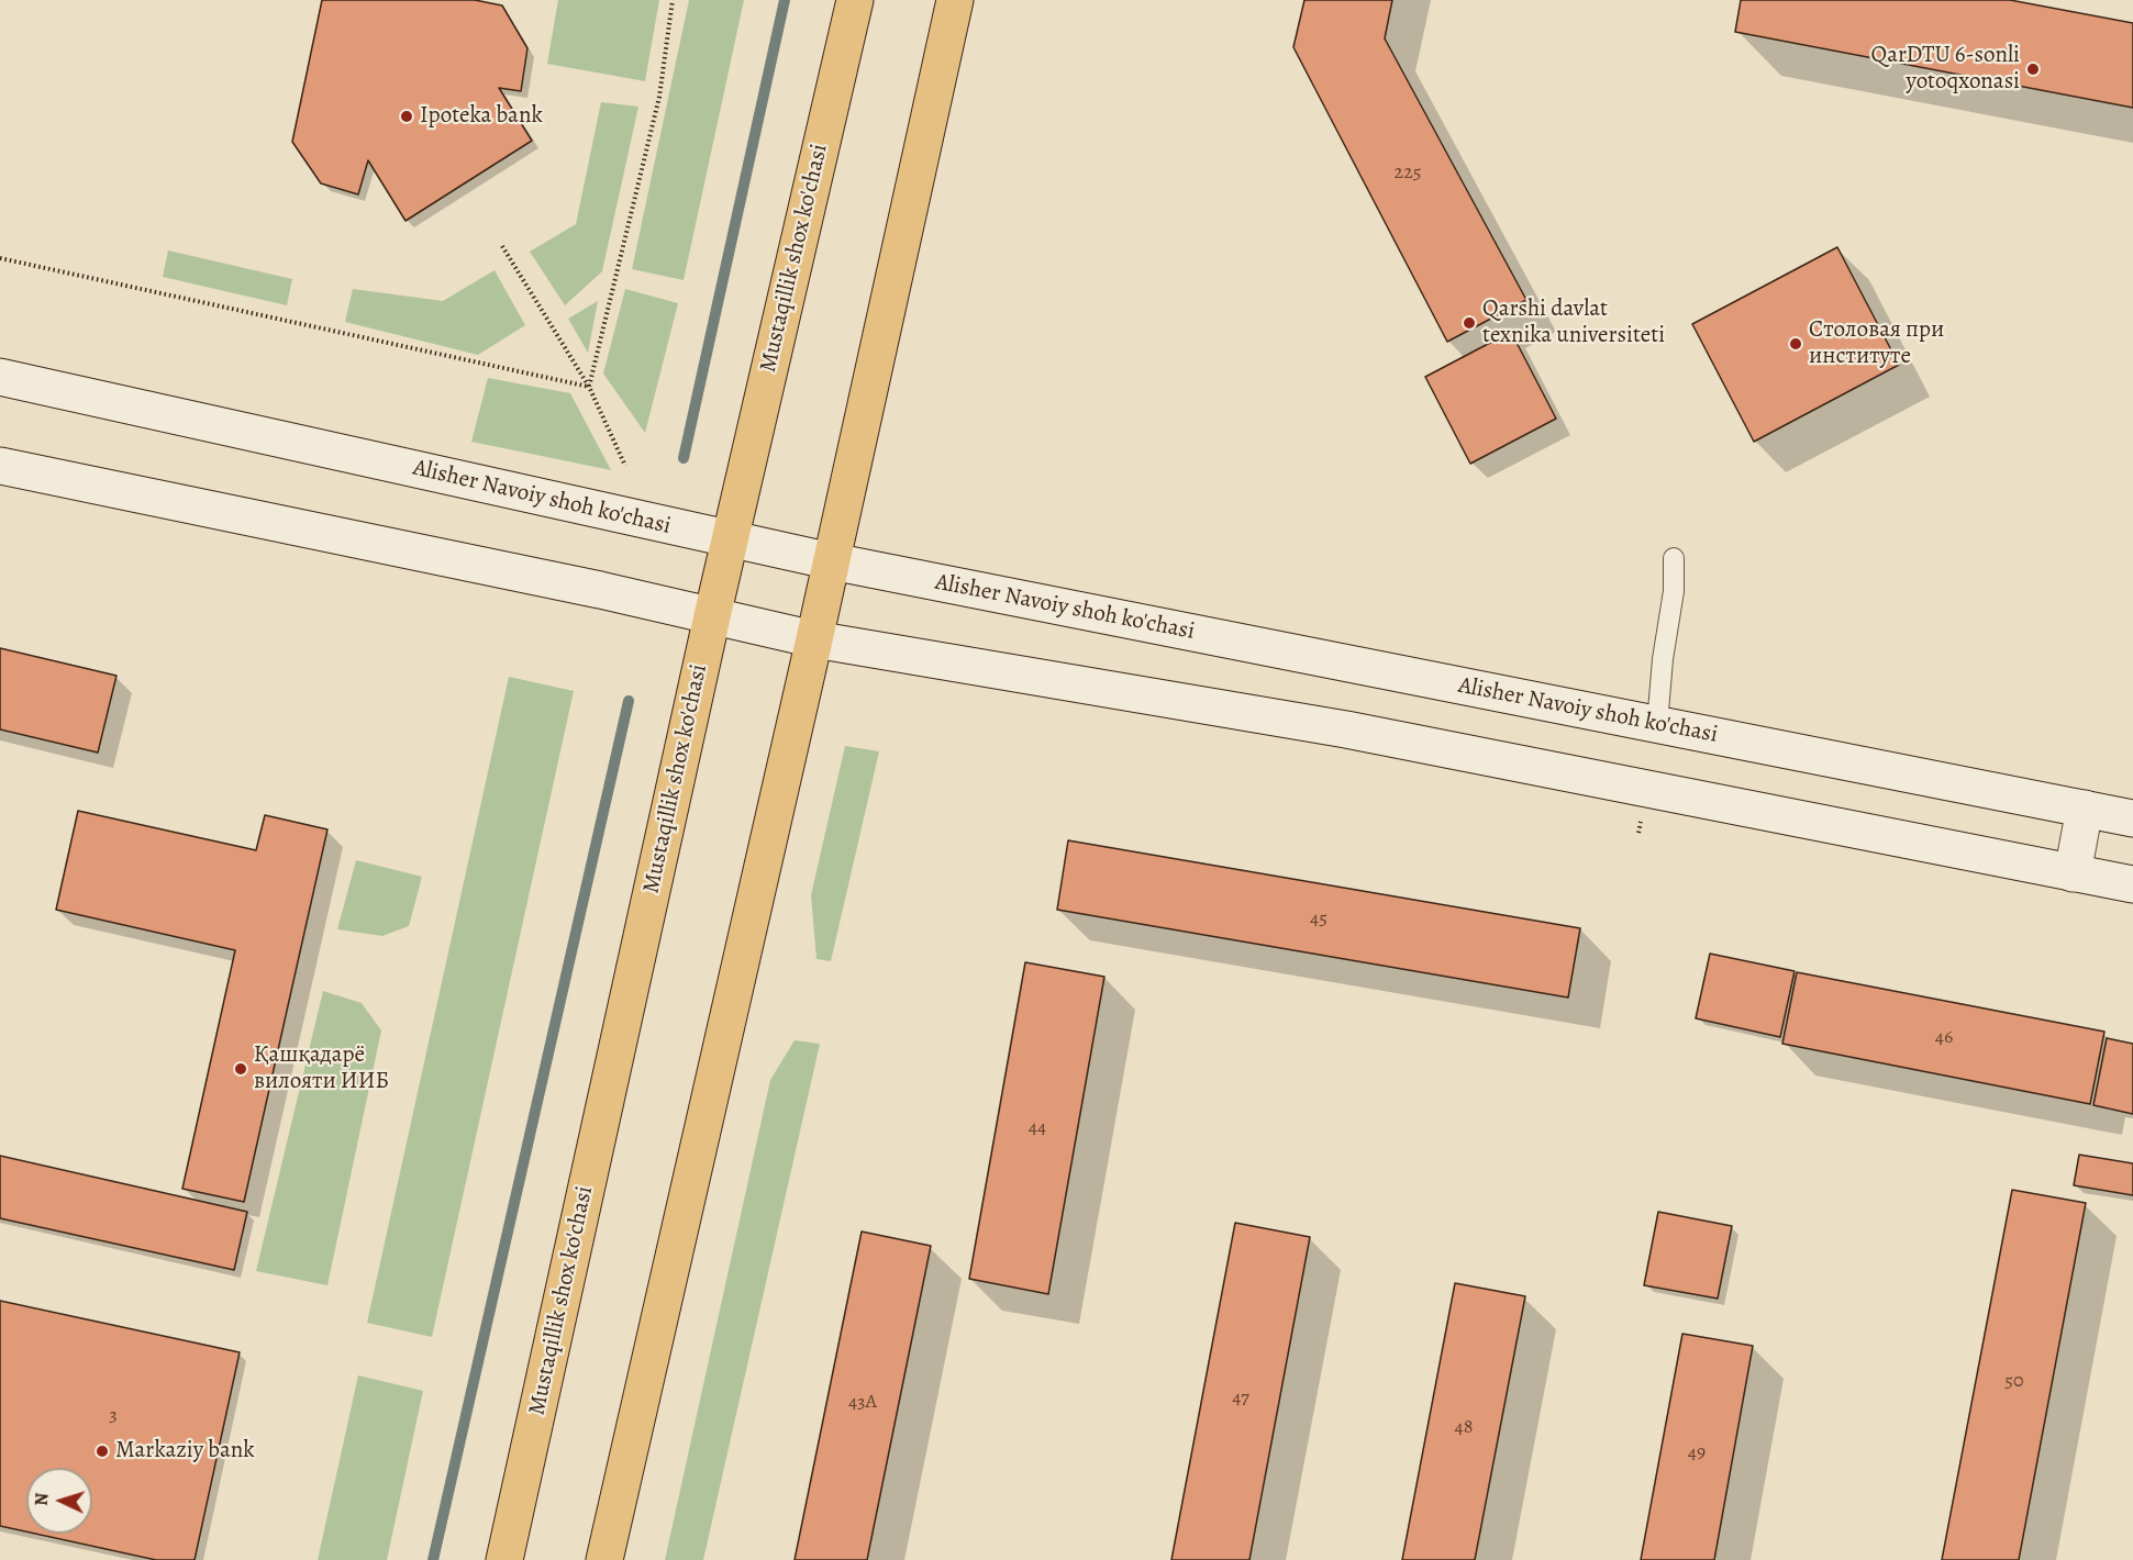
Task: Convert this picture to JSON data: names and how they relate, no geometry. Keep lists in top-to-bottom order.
{
  "streets": {
    "main road": ["Mustaqillik shox ko'chasi", "Alisher Navoiy shoh ko'chasi"]
  },
  "crossings": [
    ["Mustaqillik shox ko'chasi", "Alisher Navoiy shoh ko'chasi"]
  ],
  "places": [
    "QarDTU 6-sonli yotoqxonasi",
    "Ipoteka bank",
    "Qarshi davlat texnika universiteti",
    "Столовая при институте",
    "Қашқадарё вилояти ИИБ",
    "Markaziy bank"
  ],
  "house_numbers": [
    "225",
    "45",
    "46",
    "44",
    "50",
    "47",
    "43A",
    "3",
    "48",
    "49"
  ],
  "north": "left"
}
